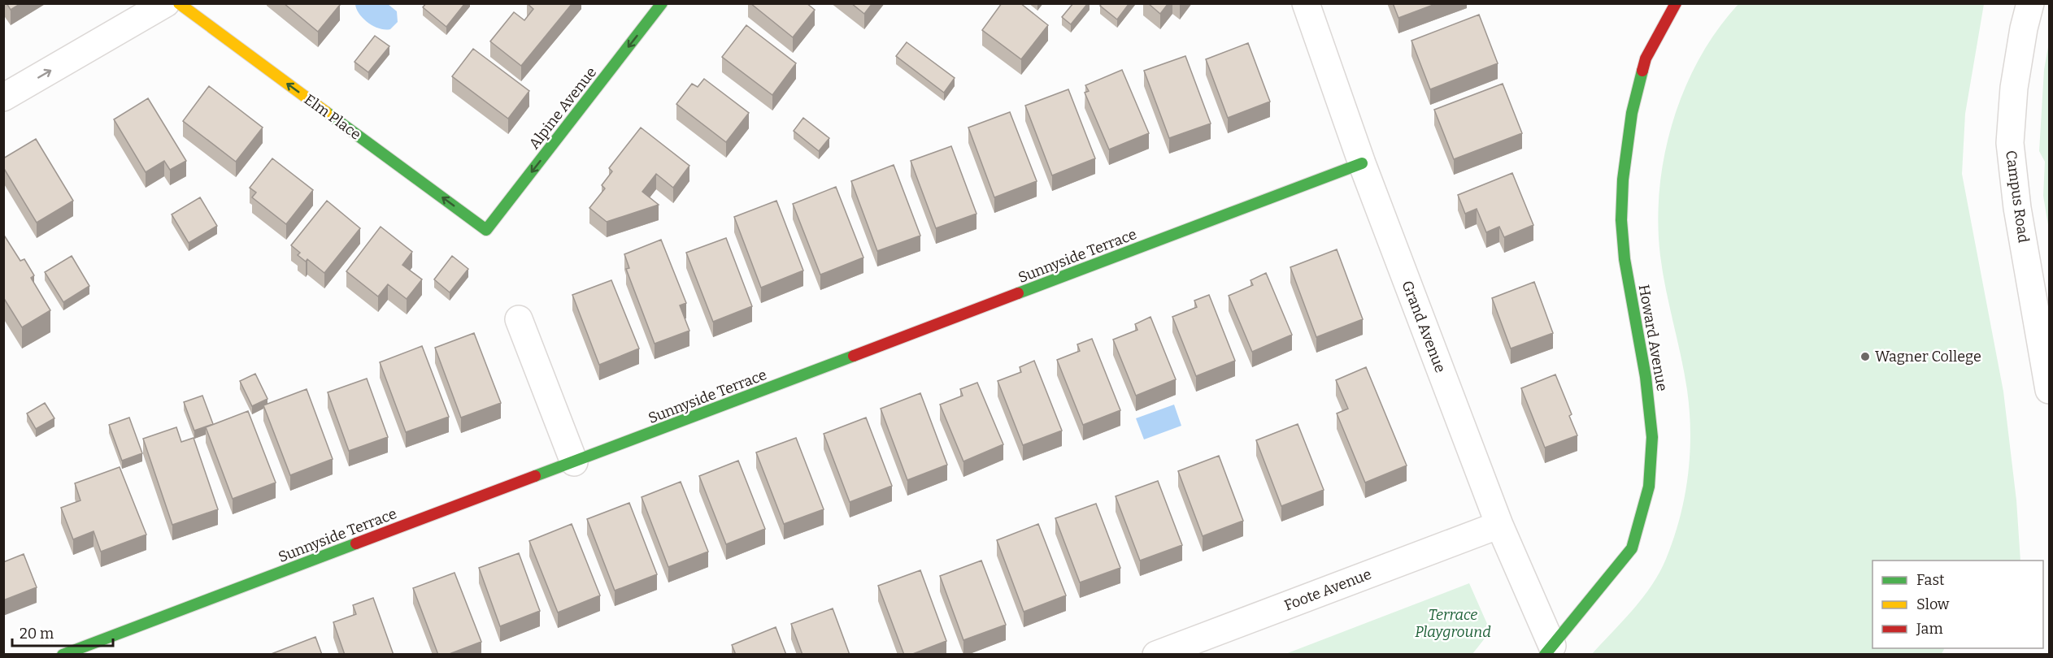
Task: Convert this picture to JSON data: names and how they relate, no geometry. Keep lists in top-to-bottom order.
{
  "streets": {
    "street": [
      "Alpine Avenue",
      "Elm Place",
      "Campus Road",
      "Sunnyside Terrace",
      "Grand Avenue",
      "Howard Avenue",
      "Foote Avenue"
    ]
  },
  "crossings": [
    ["Alpine Avenue", "Elm Place"],
    ["Sunnyside Terrace", "Grand Avenue"],
    ["Grand Avenue", "Howard Avenue"],
    ["Grand Avenue", "Foote Avenue"]
  ],
  "one_way": ["Alpine Avenue", "Elm Place"],
  "parks": ["Terrace Playground"],
  "places": ["Wagner College"],
  "legend": ["Fast", "Slow", "Jam"],
  "scale_bar": "20 m"
}
